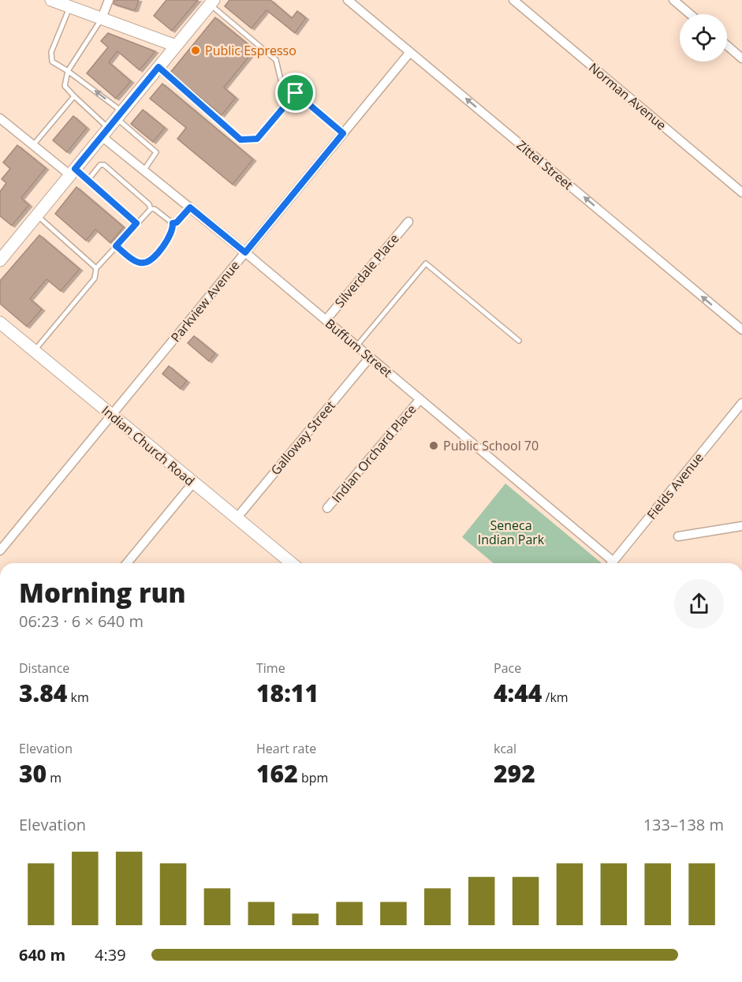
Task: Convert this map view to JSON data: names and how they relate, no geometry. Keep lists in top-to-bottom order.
{
  "streets": {
    "street": [
      "Norman Avenue",
      "Zittel Street",
      "Silverdale Place",
      "Parkview Avenue",
      "Buffum Street",
      "Galloway Street",
      "Indian Church Road",
      "Indian Orchard Place",
      "Fields Avenue"
    ]
  },
  "crossings": [
    ["Zittel Street", "Parkview Avenue"],
    ["Silverdale Place", "Buffum Street"],
    ["Parkview Avenue", "Buffum Street"],
    ["Parkview Avenue", "Indian Church Road"],
    ["Buffum Street", "Galloway Street"],
    ["Buffum Street", "Indian Orchard Place"],
    ["Galloway Street", "Indian Church Road"]
  ],
  "one_way": ["Zittel Street"],
  "parks": ["Seneca Indian Park"],
  "places": ["Public Espresso", "Public School 70"],
  "page": {
    "heading": ["Morning run", "06:23 · 6 × 640 m"],
    "stats": [
      ["Distance", "3.84 km"],
      ["Time", "18:11"],
      ["Pace", "4:44 /km"],
      ["Elevation", "30 m"],
      ["Heart rate", "162 bpm"],
      ["kcal", "292"]
    ],
    "chart": ["Elevation", "133–138 m"],
    "list": [
      {
        "name": "640 m",
        "note": "4:39"
      }
    ]
  }
}
